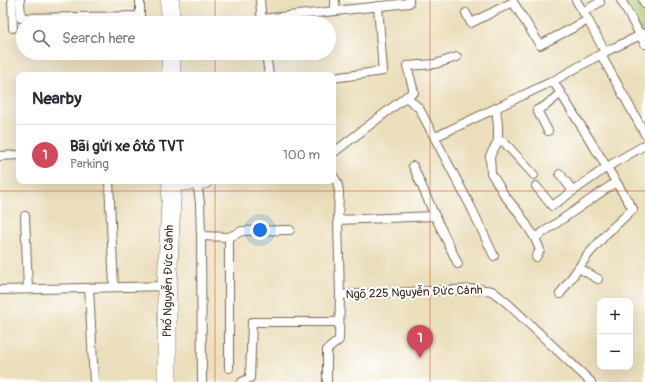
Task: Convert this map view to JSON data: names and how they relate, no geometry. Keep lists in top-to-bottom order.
{
  "streets": {
    "street": ["Phố Nguyễn Đức Cảnh"],
    "lane": ["Ngõ 225 Nguyễn Đức Cảnh"]
  },
  "page": {
    "search": "Search here",
    "heading": "Nearby",
    "list": [
      {
        "mark": "1",
        "name": "Bãi gửi xe ôtô TVT",
        "note": "Parking",
        "value": "100 m"
      }
    ],
    "map_buttons": ["+", "−"],
    "pins": "1"
  }
}
